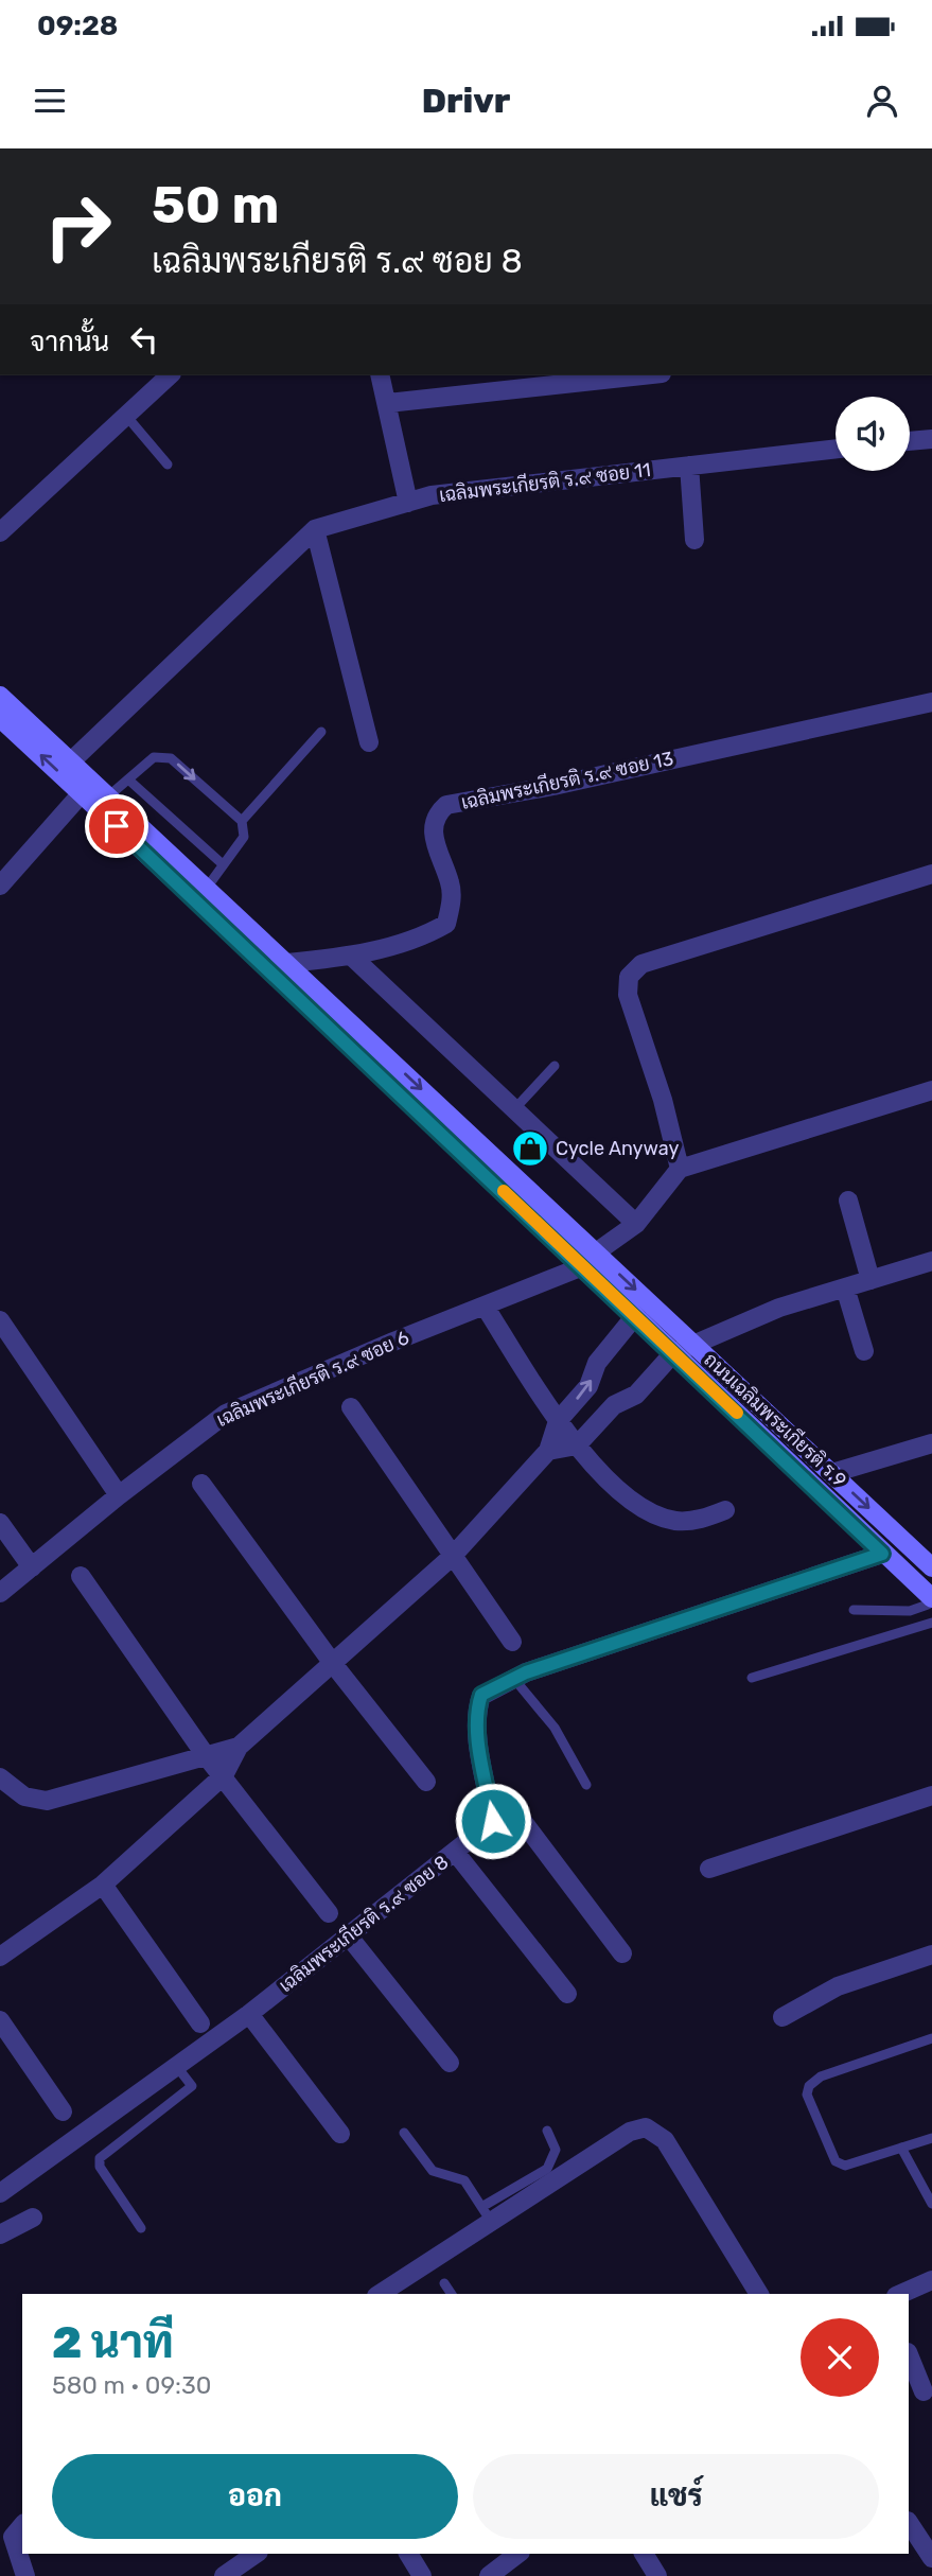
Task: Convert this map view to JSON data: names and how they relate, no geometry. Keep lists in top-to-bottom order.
{
  "streets": {
    "main road": ["ถนนเฉลิมพระเกียรติ ร.9"],
    "street": [
      "เฉลิมพระเกียรติ ร.๙ ซอย 11",
      "เฉลิมพระเกียรติ ร.๙ ซอย 13",
      "เฉลิมพระเกียรติ ร.๙ ซอย 6",
      "เฉลิมพระเกียรติ ร.๙ ซอย 8"
    ]
  },
  "crossings": [
    ["เฉลิมพระเกียรติ ร.๙ ซอย 11", "ถนนเฉลิมพระเกียรติ ร.9"],
    ["เฉลิมพระเกียรติ ร.๙ ซอย 13", "ถนนเฉลิมพระเกียรติ ร.9"],
    ["เฉลิมพระเกียรติ ร.๙ ซอย 6", "ถนนเฉลิมพระเกียรติ ร.9"]
  ],
  "places": {
    "shop": ["Cycle Anyway"]
  },
  "page": {
    "status": "09:28",
    "header": "Drivr",
    "turn": ["50 m", "เฉลิมพระเกียรติ ร.๙ ซอย 8"],
    "then": "จากนั้น",
    "heading": ["2 นาที", "580 m · 09:30"],
    "buttons": ["ออก", "แชร์"]
  }
}
